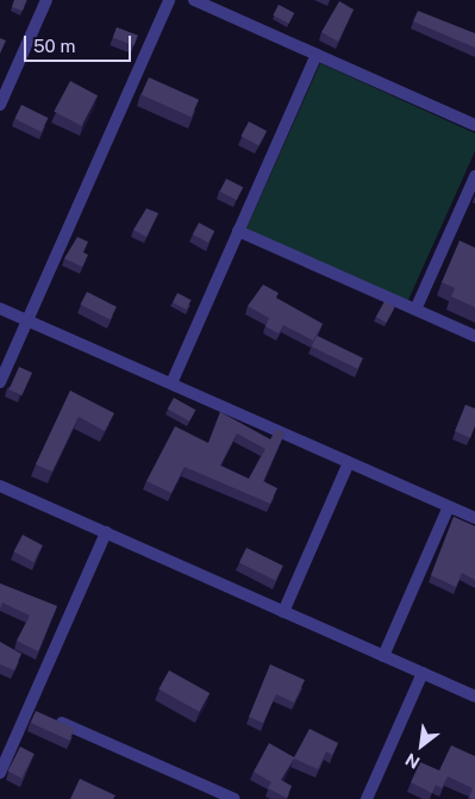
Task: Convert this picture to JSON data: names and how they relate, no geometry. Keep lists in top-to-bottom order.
{
  "scale_bar": "50 m",
  "north": "bottom left"
}
